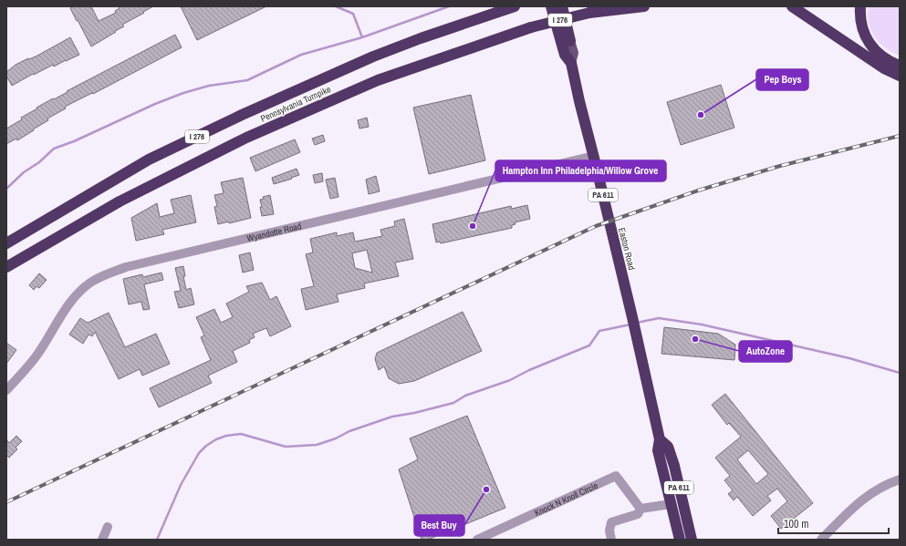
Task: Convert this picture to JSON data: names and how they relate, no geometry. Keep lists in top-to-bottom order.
{
  "streets": {
    "highway": [
      "I 276",
      "Pennsylvania Turnpike",
      "PA 611",
      "Easton Road"
    ],
    "street": ["Wyandotte Road", "Knock N Knoll Circle"]
  },
  "crossings": [
    ["Wyandotte Road", "Easton Road"]
  ],
  "places": [
    "Pep Boys",
    "Hampton Inn Philadelphia/Willow Grove",
    "AutoZone",
    "Best Buy"
  ],
  "scale_bar": "100 m"
}
